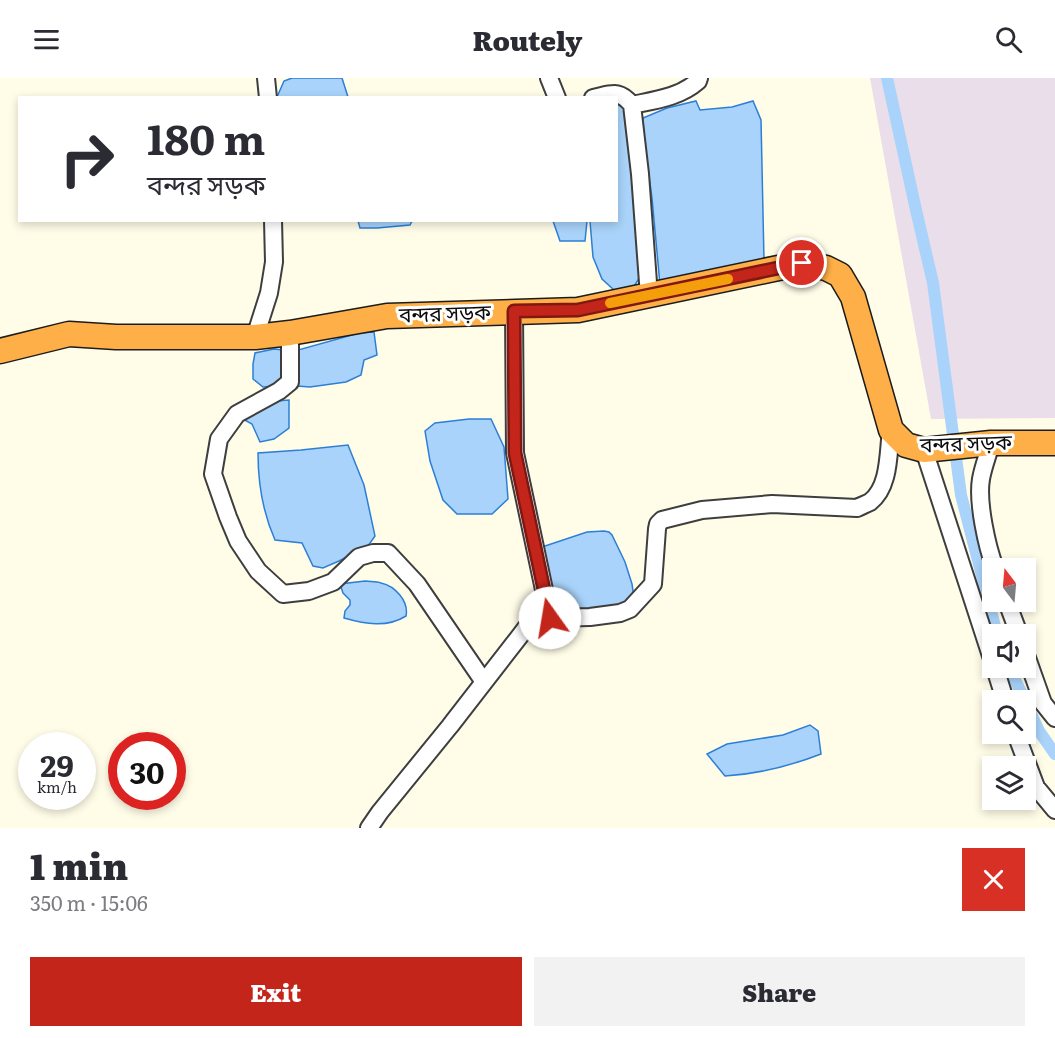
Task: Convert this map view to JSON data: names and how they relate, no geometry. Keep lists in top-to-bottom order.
{
  "streets": {
    "highway": ["বন্দর সড়ক"]
  },
  "north": "top",
  "page": {
    "header": "Routely",
    "turn": ["180 m", "বন্দর সড়ক"],
    "speed": "29 km/h",
    "limit": "30",
    "heading": ["1 min", "350 m · 15:06"],
    "buttons": ["Exit", "Share"]
  }
}
